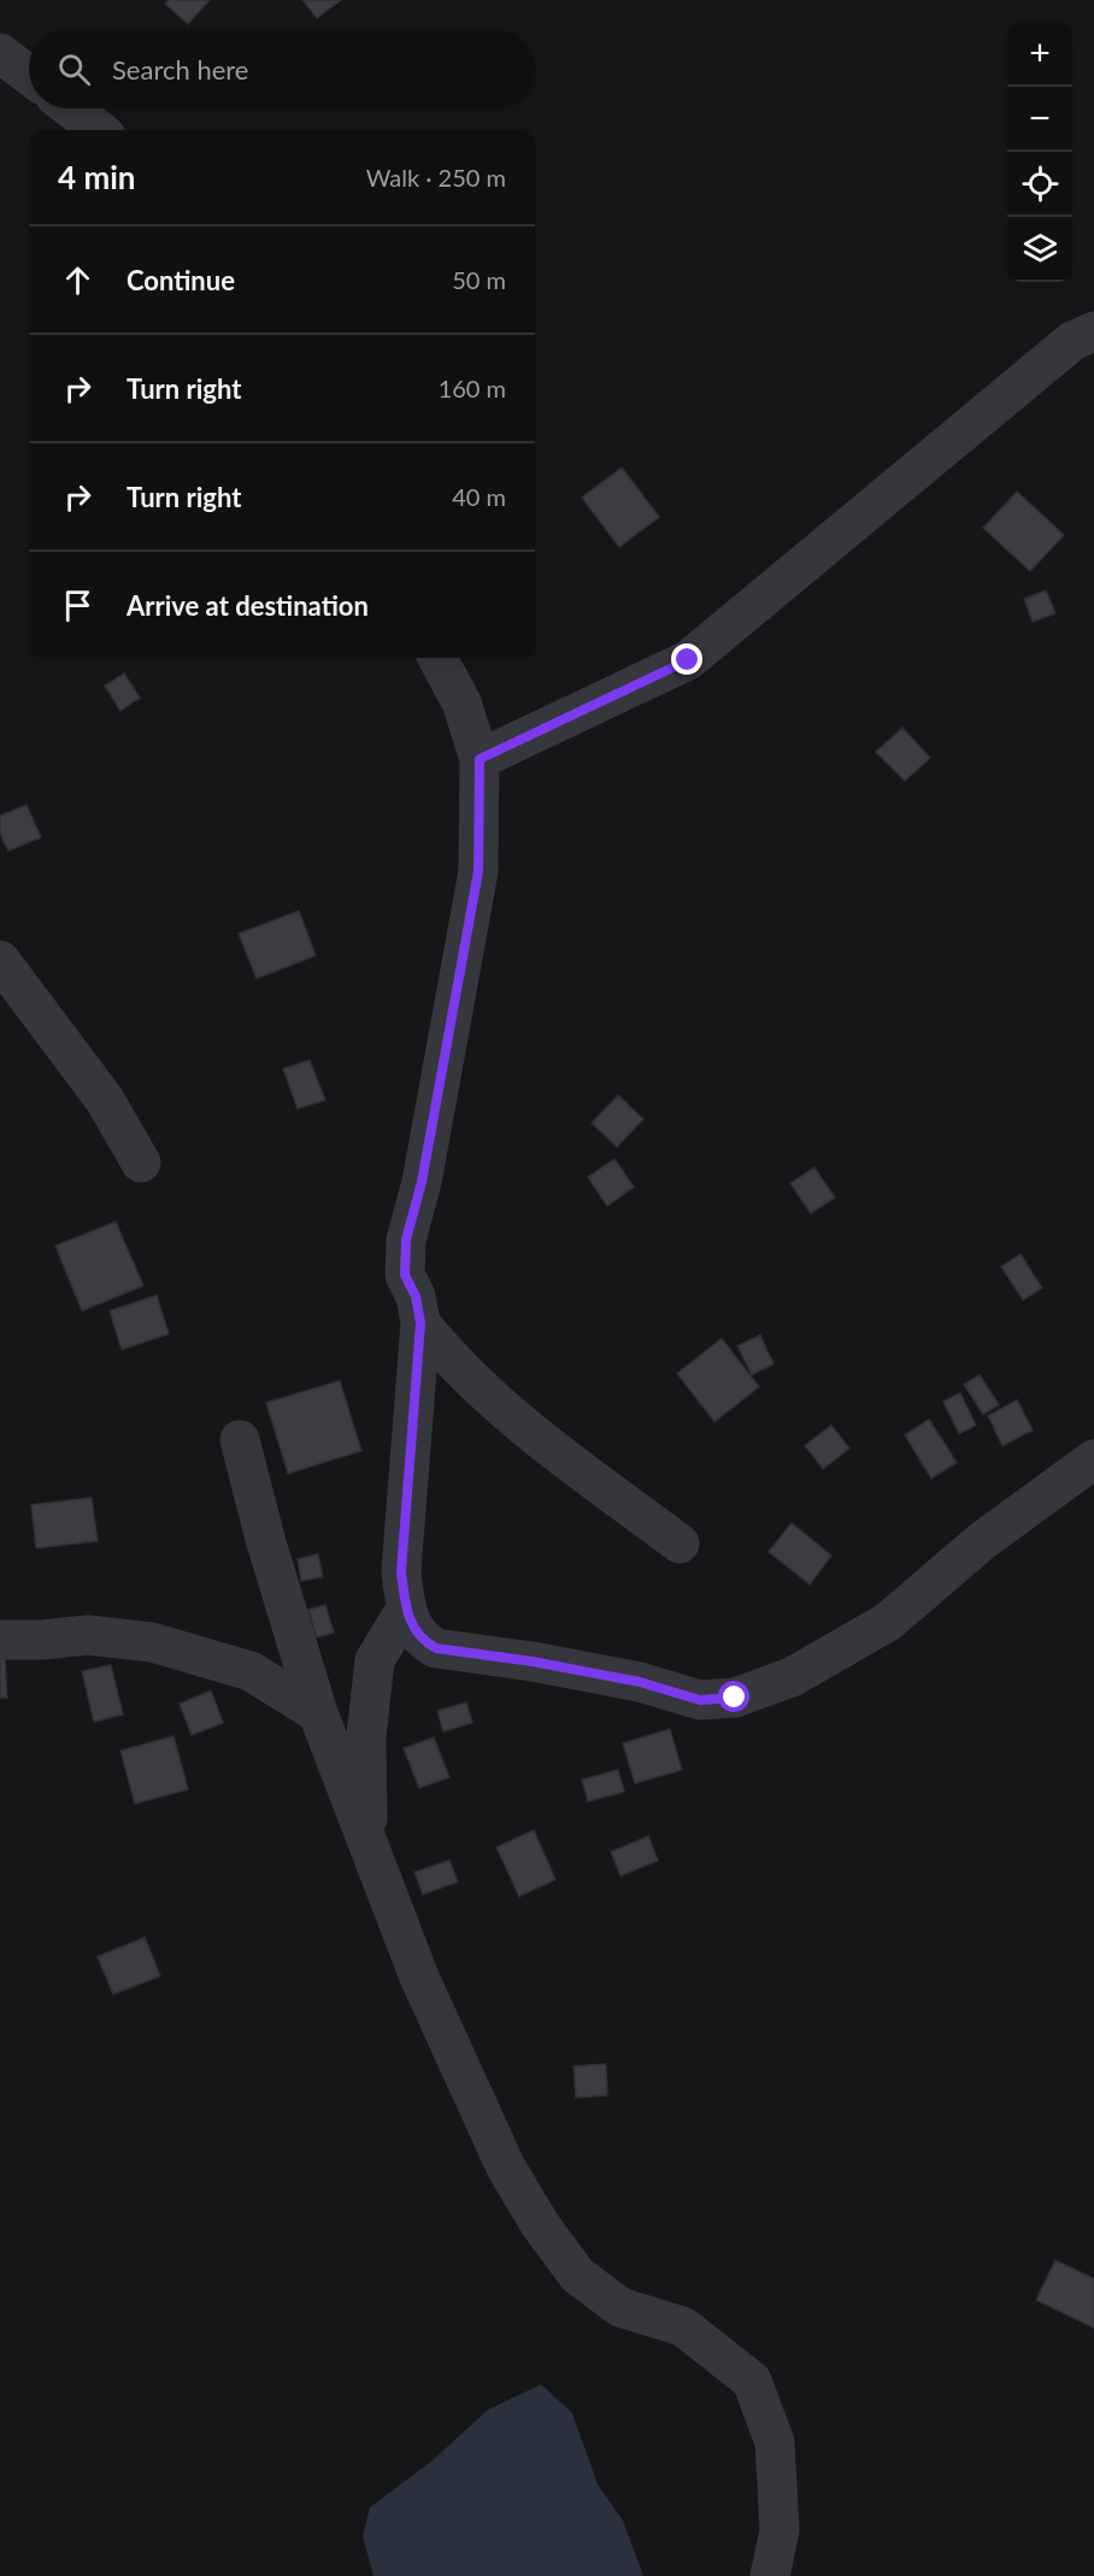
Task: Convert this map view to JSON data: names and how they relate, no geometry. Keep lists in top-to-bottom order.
{
  "page": {
    "map_buttons": ["+", "−"],
    "search": "Search here",
    "heading": ["4 min", "Walk · 250 m"],
    "list": [
      ["Continue", "50 m"],
      ["Turn right", "160 m"],
      ["Turn right", "40 m"],
      "Arrive at destination"
    ]
  }
}
